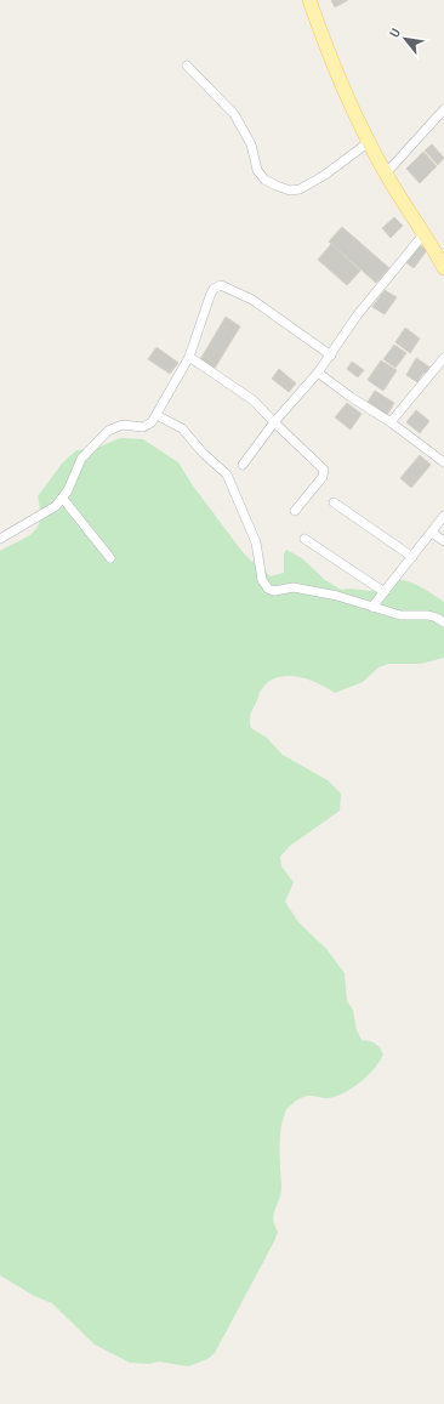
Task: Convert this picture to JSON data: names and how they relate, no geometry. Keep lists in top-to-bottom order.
{
  "north": "top left"
}
